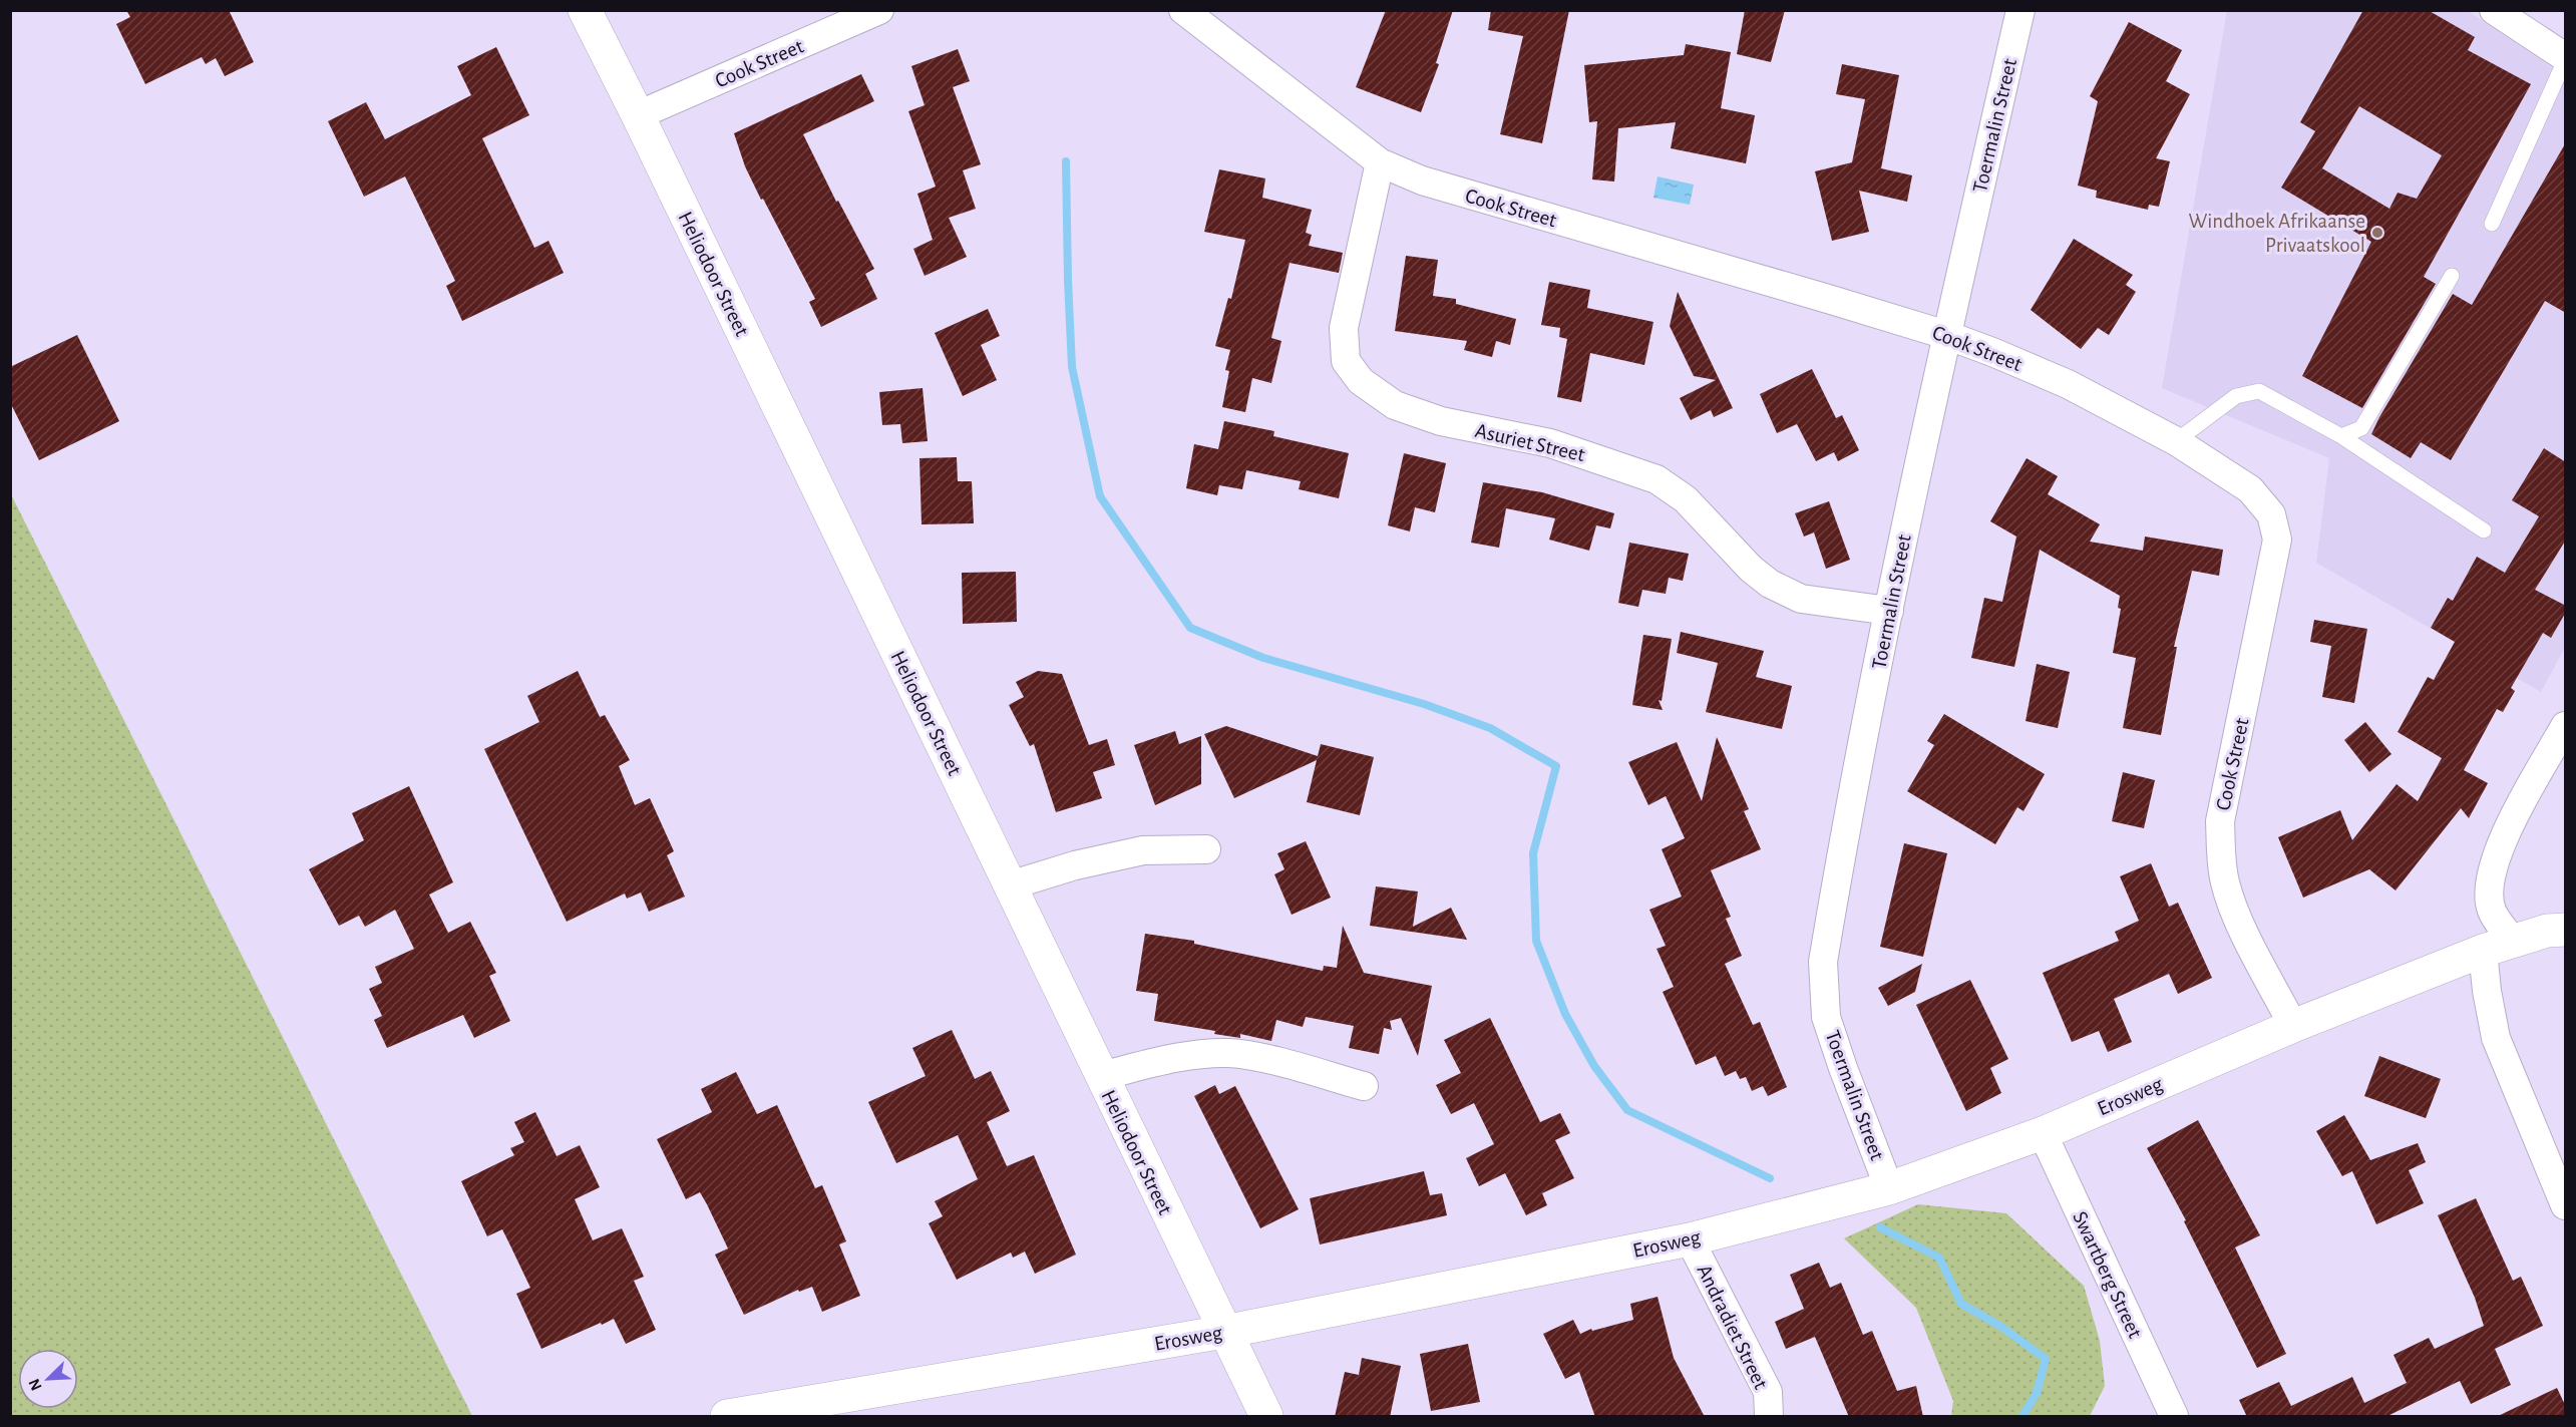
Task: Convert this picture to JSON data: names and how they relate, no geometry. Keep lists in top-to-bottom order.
{
  "streets": {
    "street": [
      "Cook Street",
      "Toermalin Street",
      "Heliodoor Street",
      "Asuriet Street",
      "Erosweg",
      "Swartberg Street",
      "Andradiet Street"
    ]
  },
  "crossings": [
    ["Cook Street", "Toermalin Street"],
    ["Cook Street", "Heliodoor Street"],
    ["Cook Street", "Asuriet Street"],
    ["Cook Street", "Erosweg"],
    ["Toermalin Street", "Asuriet Street"],
    ["Toermalin Street", "Erosweg"],
    ["Heliodoor Street", "Erosweg"],
    ["Erosweg", "Swartberg Street"],
    ["Erosweg", "Andradiet Street"]
  ],
  "places": ["Windhoek Afrikaanse Privaatskool"],
  "north": "bottom left"
}
